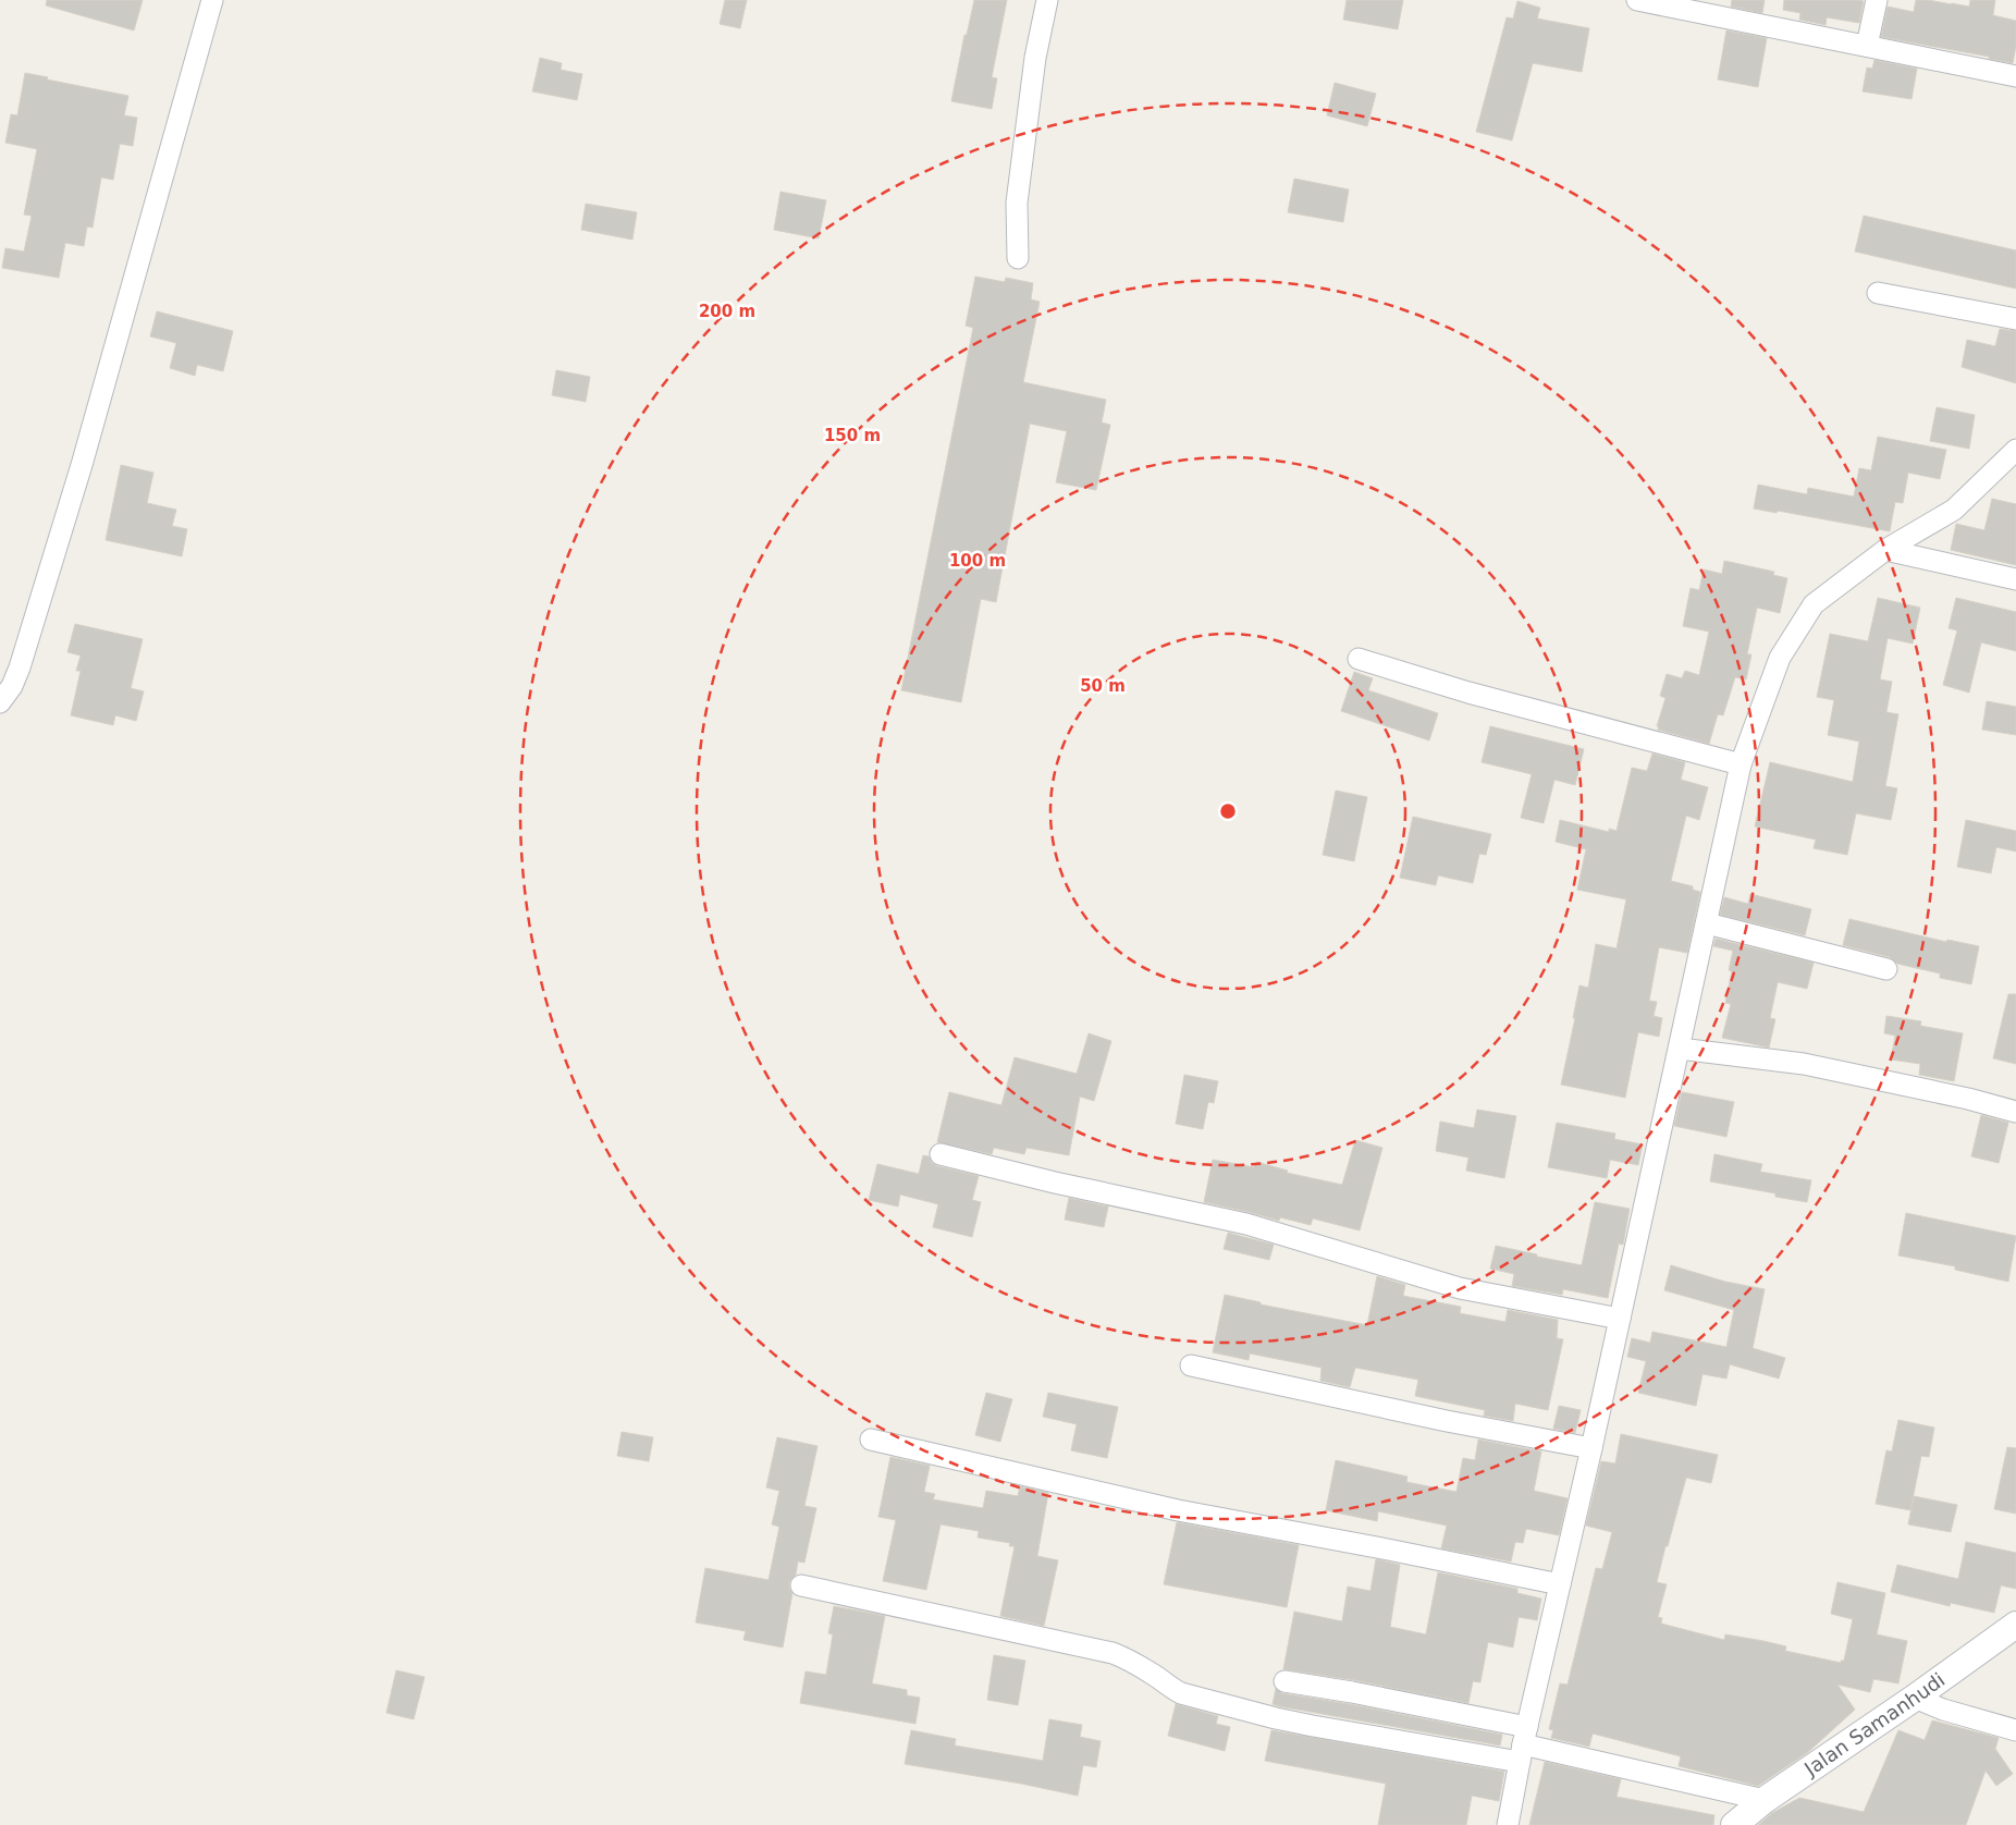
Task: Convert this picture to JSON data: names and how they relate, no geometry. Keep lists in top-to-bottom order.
{
  "streets": {
    "street": ["Jalan Samanhudi"]
  },
  "rings": [
    "200 m",
    "150 m",
    "100 m",
    "50 m"
  ]
}
